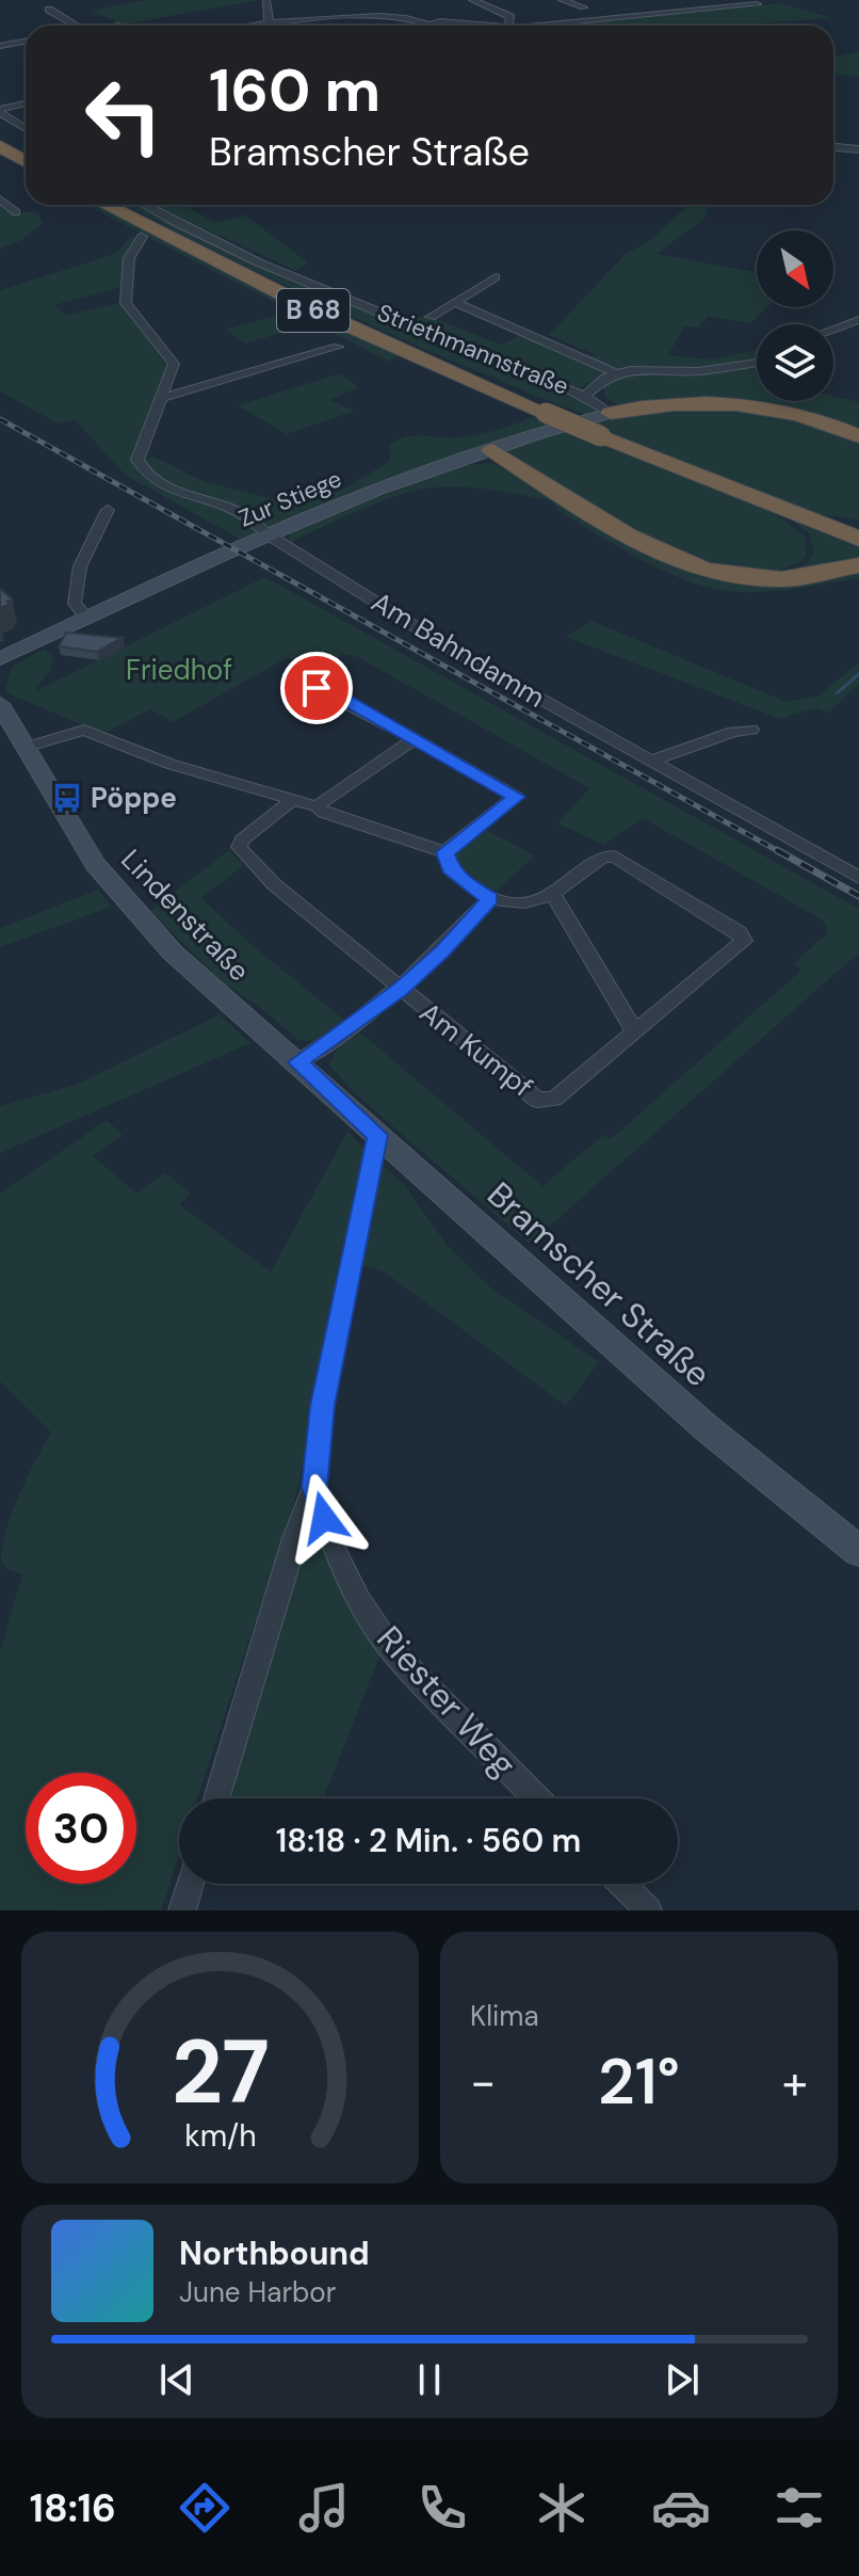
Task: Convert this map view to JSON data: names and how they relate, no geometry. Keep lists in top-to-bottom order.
{
  "streets": {
    "highway": ["B 68"],
    "street": [
      "Striethmannstraße",
      "Zur Stiege",
      "Am Bahndamm",
      "Lindenstraße",
      "Am Kumpf",
      "Bramscher Straße",
      "Riester Weg"
    ]
  },
  "crossings": [
    ["B 68", "Striethmannstraße"],
    ["B 68", "Zur Stiege"],
    ["Striethmannstraße", "Zur Stiege"],
    ["Zur Stiege", "Am Bahndamm"],
    ["Lindenstraße", "Bramscher Straße"],
    ["Bramscher Straße", "Riester Weg"]
  ],
  "parks": ["Friedhof"],
  "places": {
    "bus stop": ["Pöppe"]
  },
  "north": "bottom right",
  "page": {
    "turn": ["160 m", "Bramscher Straße"],
    "limit": "30",
    "trip": "18:18 · 2 Min. · 560 m",
    "tile": "Klima",
    "heat": ["−", "21°", "+"],
    "song": ["Northbound", "June Harbor"],
    "tabs": "18:16",
    "gauge": ["27", "km/h"]
  }
}
